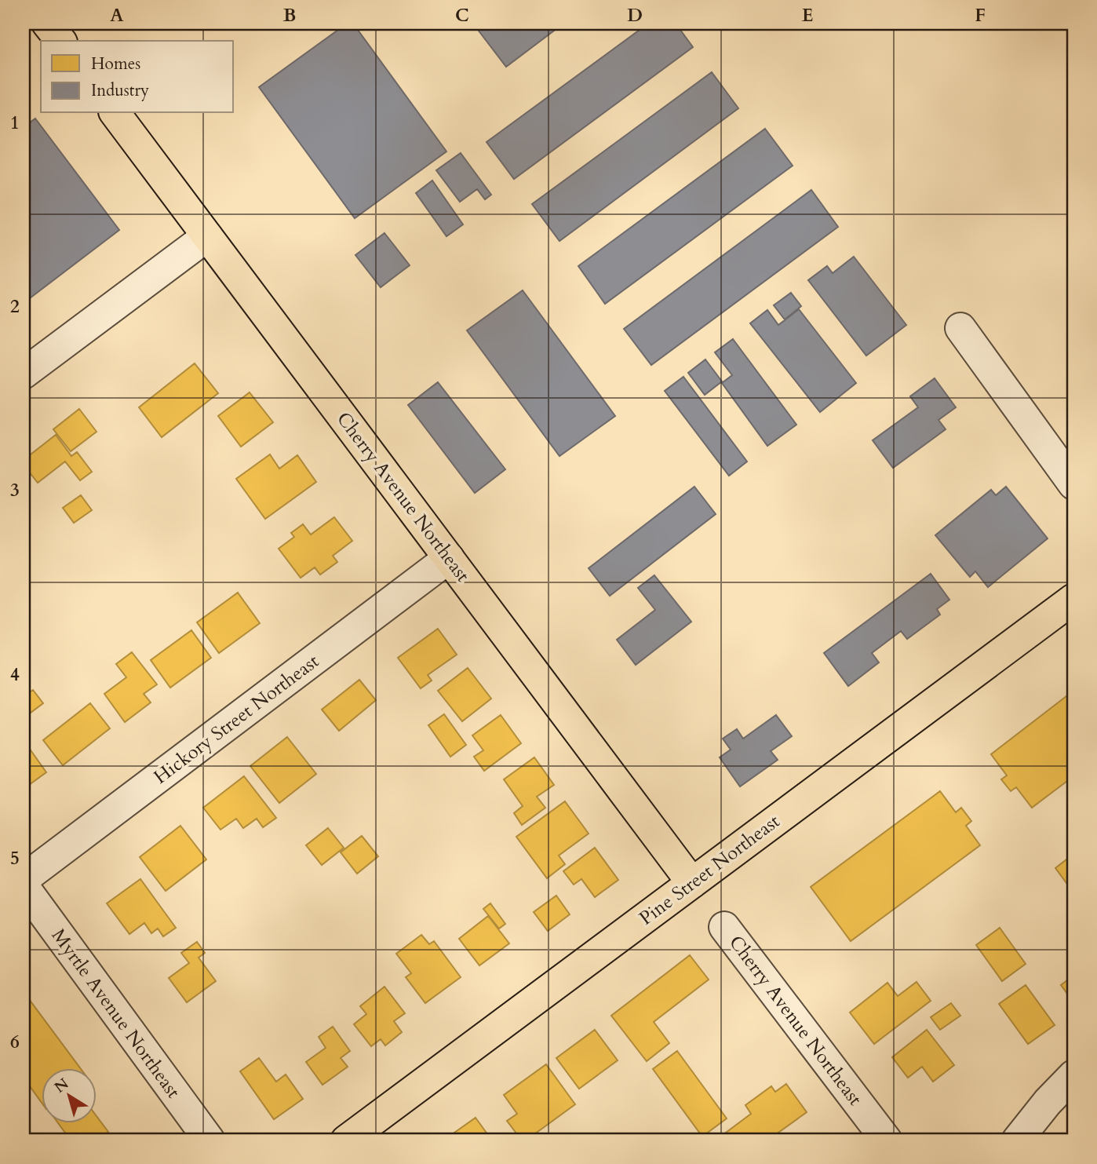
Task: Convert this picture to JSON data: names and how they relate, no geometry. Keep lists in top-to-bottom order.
{
  "streets": {
    "main road": ["Cherry Avenue Northeast", "Pine Street Northeast"],
    "street": ["Hickory Street Northeast", "Myrtle Avenue Northeast"]
  },
  "crossings": [
    ["Cherry Avenue Northeast", "Hickory Street Northeast"],
    ["Cherry Avenue Northeast", "Pine Street Northeast"]
  ],
  "legend": ["Homes", "Industry"],
  "north": "top left",
  "grid": {
    "columns": [
      "A",
      "B",
      "C",
      "D",
      "E",
      "F"
    ],
    "rows": [
      "1",
      "2",
      "3",
      "4",
      "5",
      "6"
    ]
  }
}
